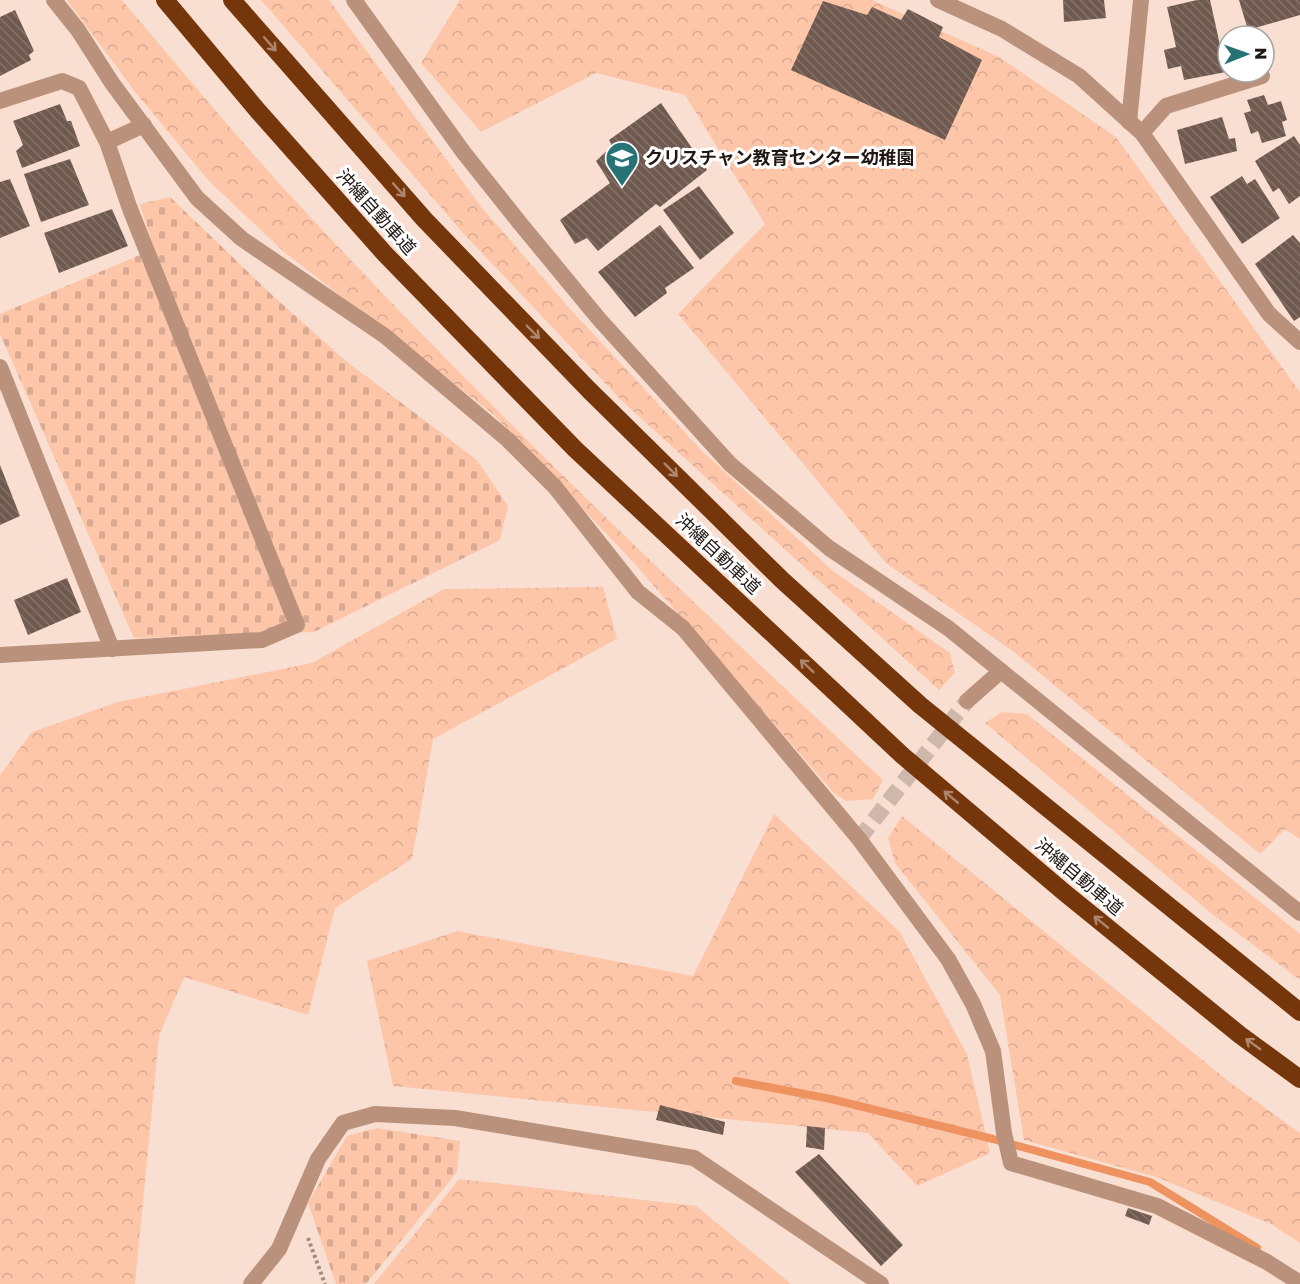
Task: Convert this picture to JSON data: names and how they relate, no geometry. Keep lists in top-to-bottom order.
{
  "streets": {
    "highway": ["沖縄自動車道"]
  },
  "places": {
    "school or university": ["クリスチャン教育センター幼稚園"]
  },
  "north": "right"
}
